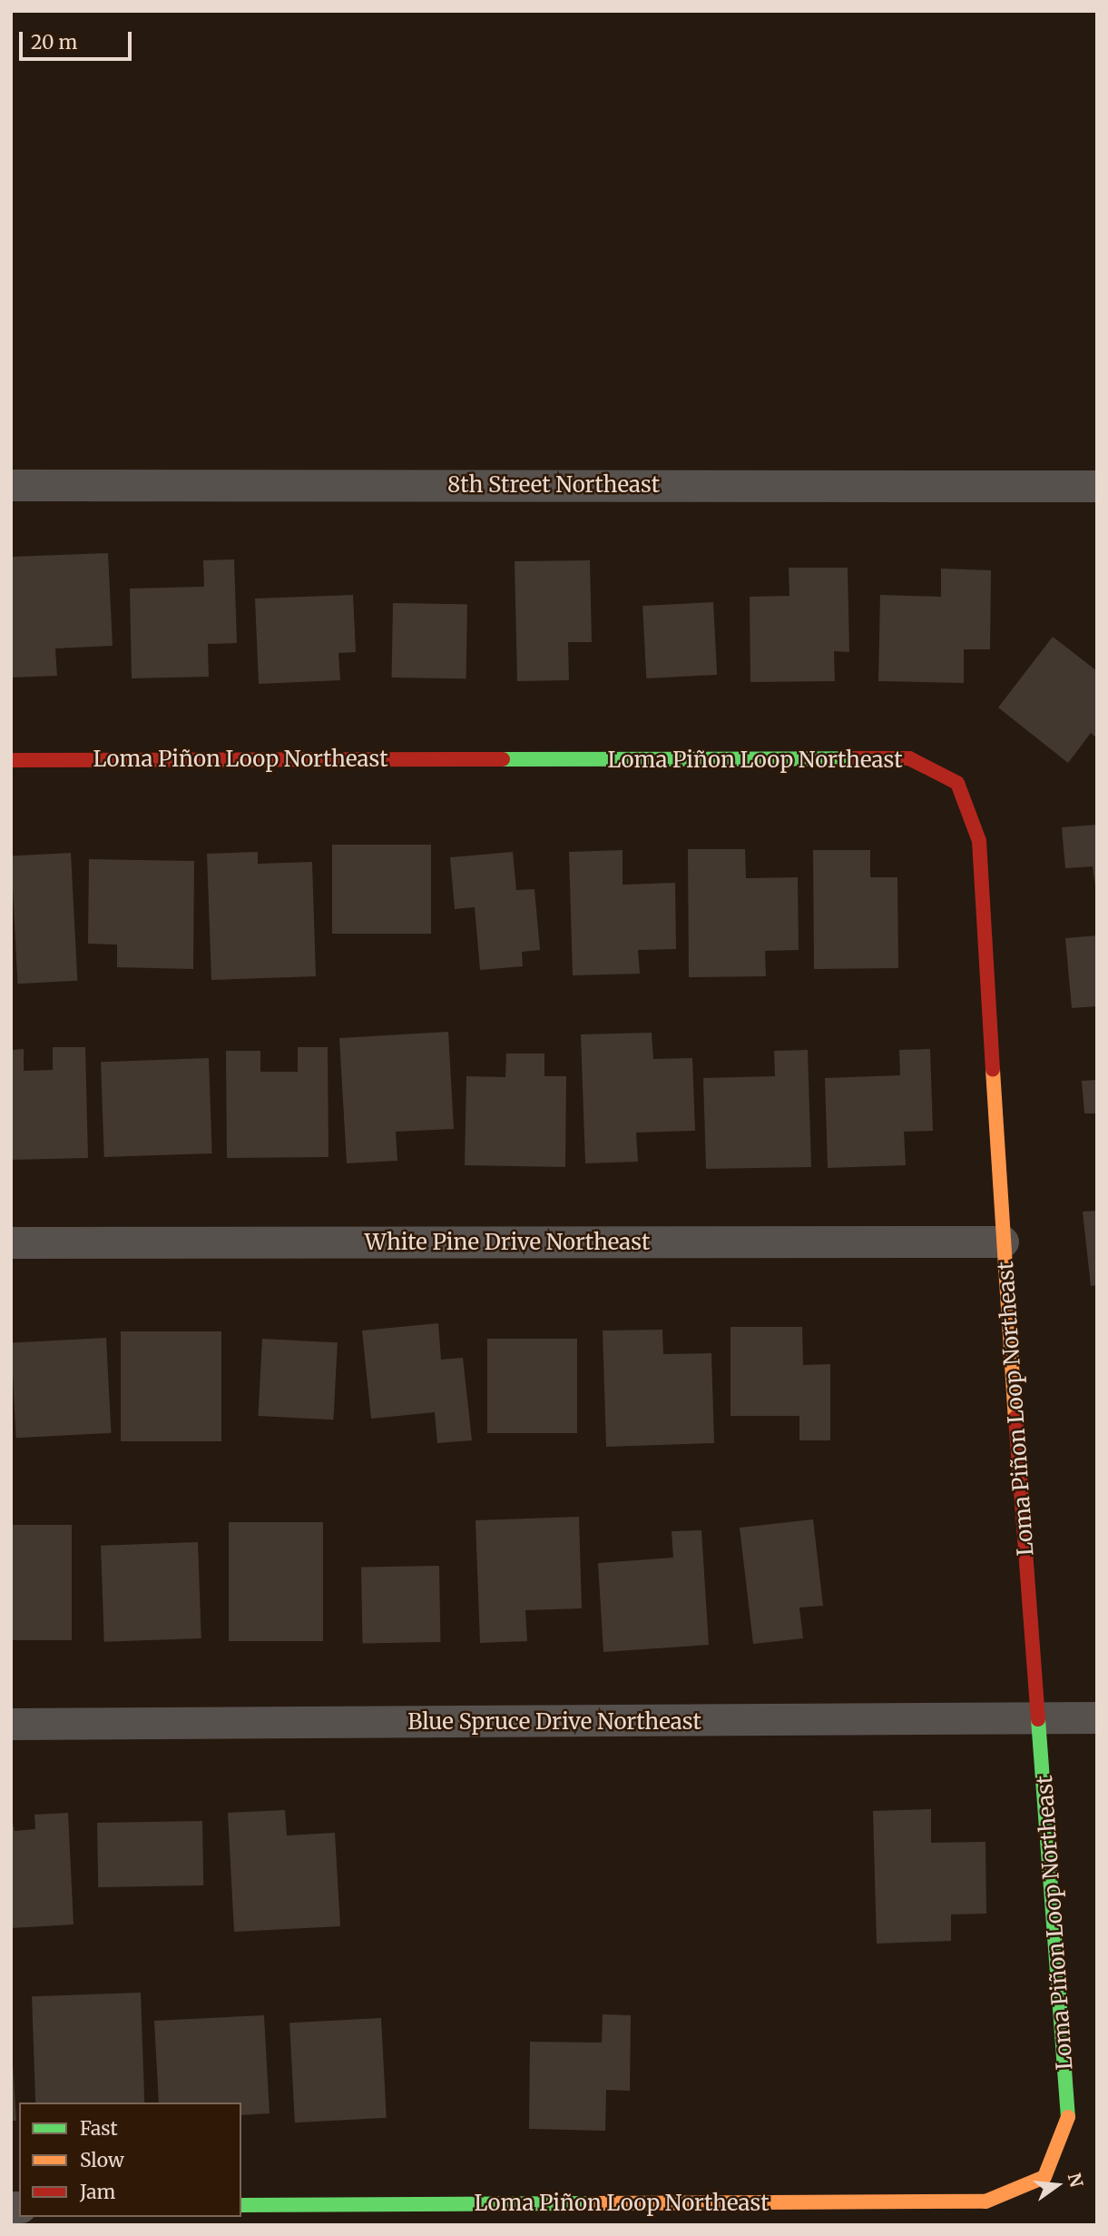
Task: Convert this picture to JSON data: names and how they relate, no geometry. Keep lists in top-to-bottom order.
{
  "streets": {
    "street": [
      "8th Street Northeast",
      "Loma Piñon Loop Northeast",
      "White Pine Drive Northeast",
      "Blue Spruce Drive Northeast"
    ]
  },
  "crossings": [
    ["Loma Piñon Loop Northeast", "White Pine Drive Northeast"],
    ["Loma Piñon Loop Northeast", "Blue Spruce Drive Northeast"]
  ],
  "legend": ["Fast", "Slow", "Jam"],
  "scale_bar": "20 m",
  "north": "right"
}
